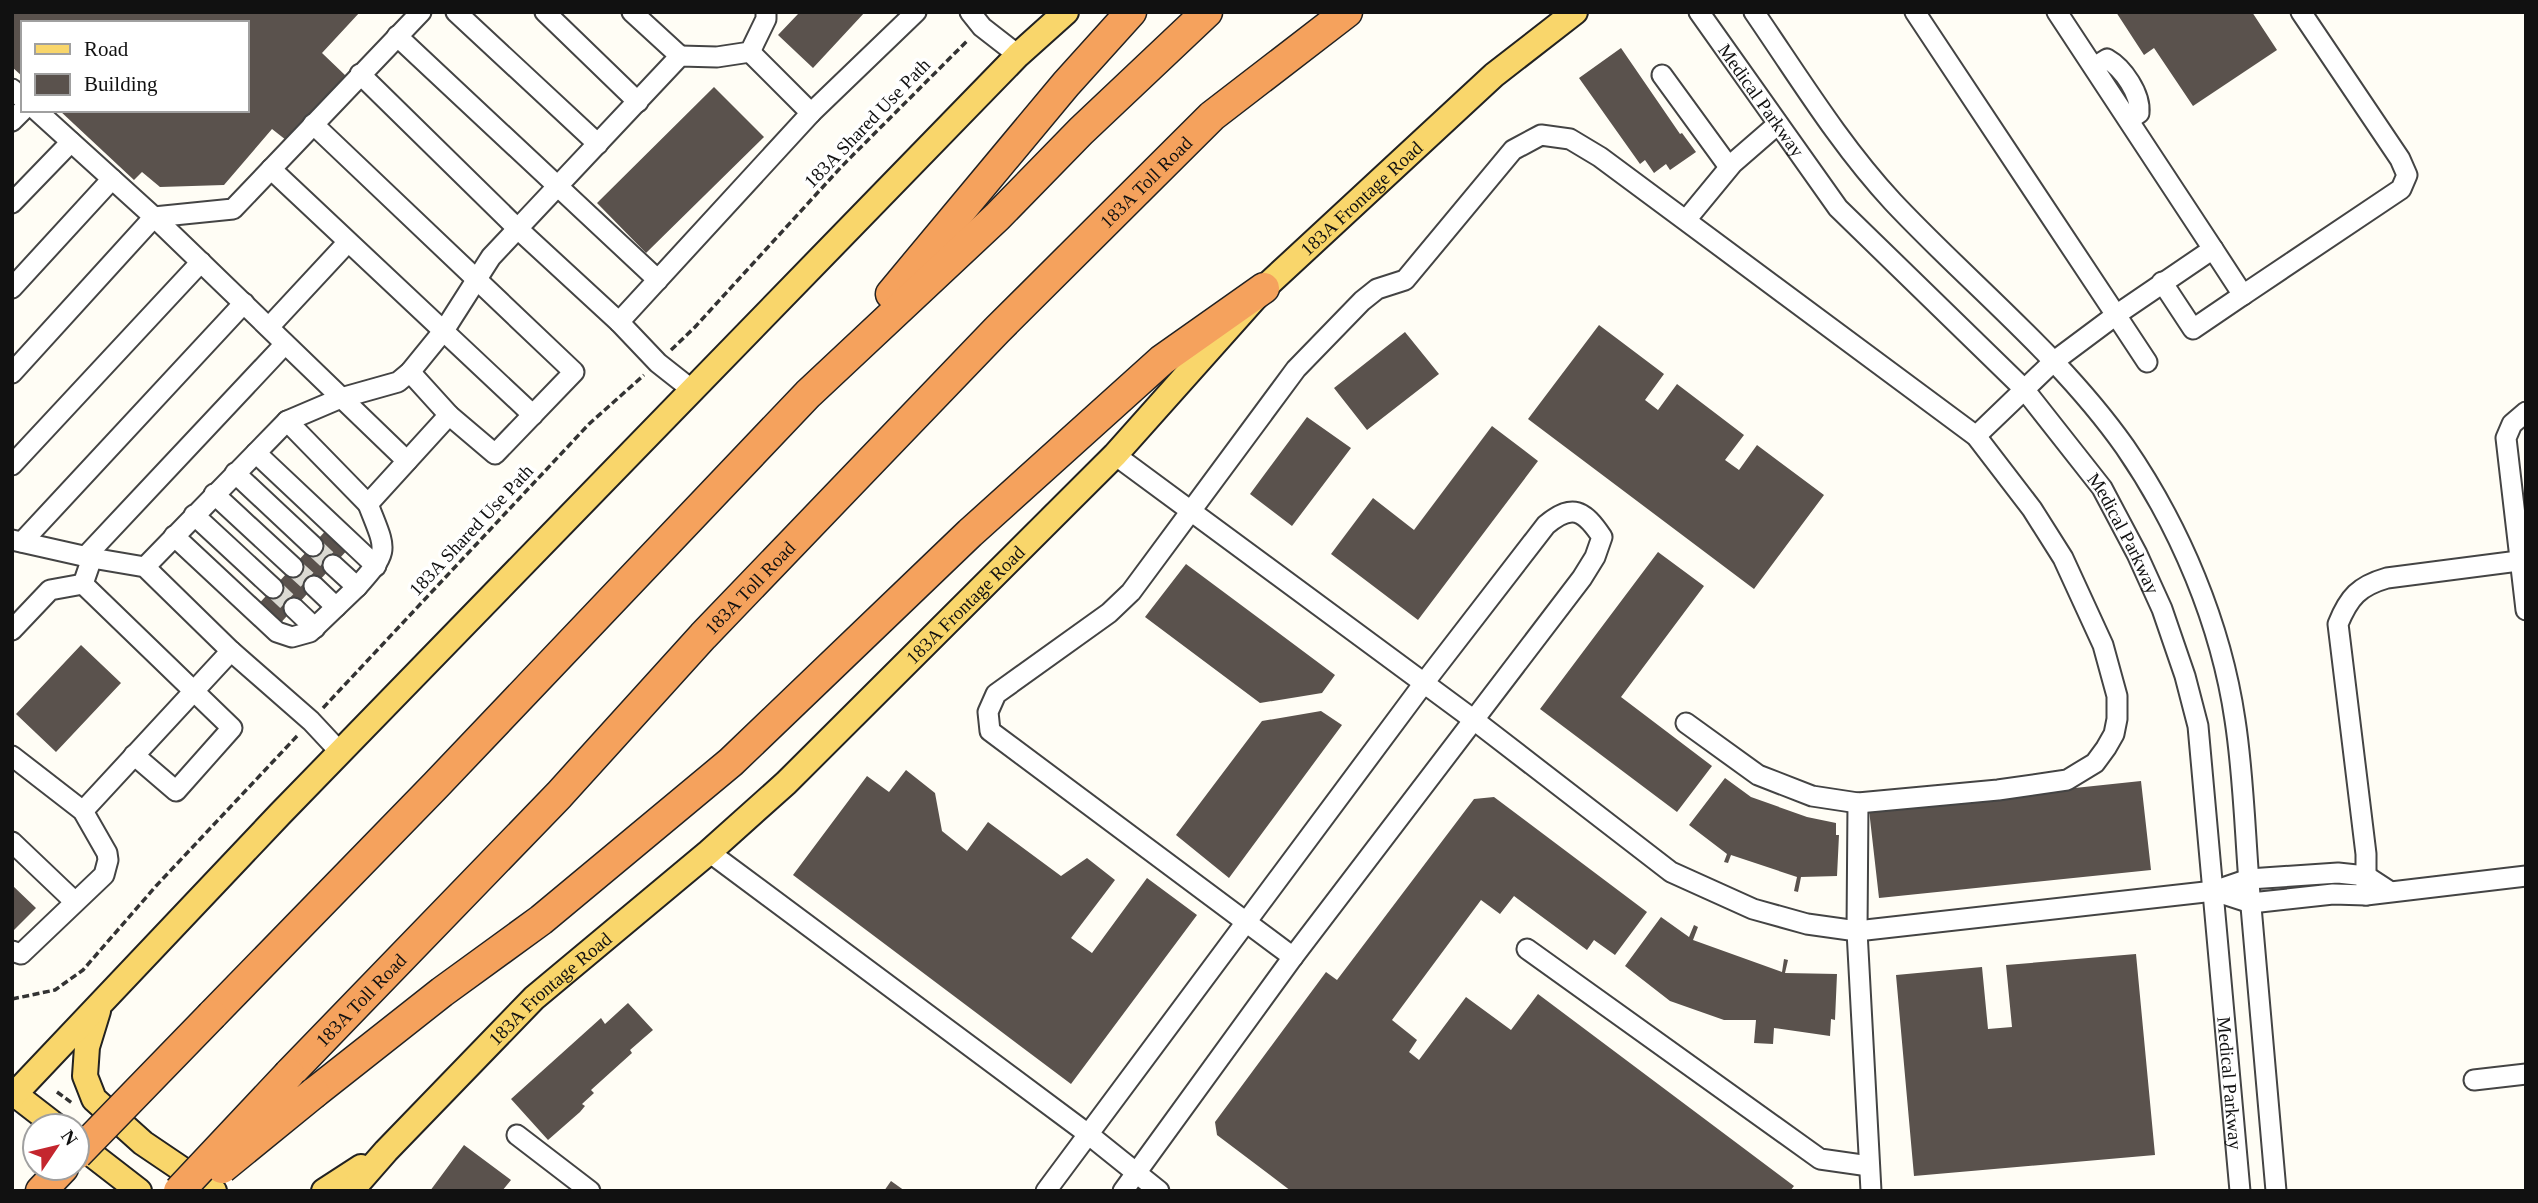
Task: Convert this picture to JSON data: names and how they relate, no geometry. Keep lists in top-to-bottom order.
{
  "streets": {
    "highway": ["183A Toll Road"],
    "main road": ["183A Frontage Road"],
    "street": ["Medical Parkway"],
    "path": ["183A Shared Use Path"]
  },
  "legend": ["Road", "Building"],
  "north": "top right"
}
